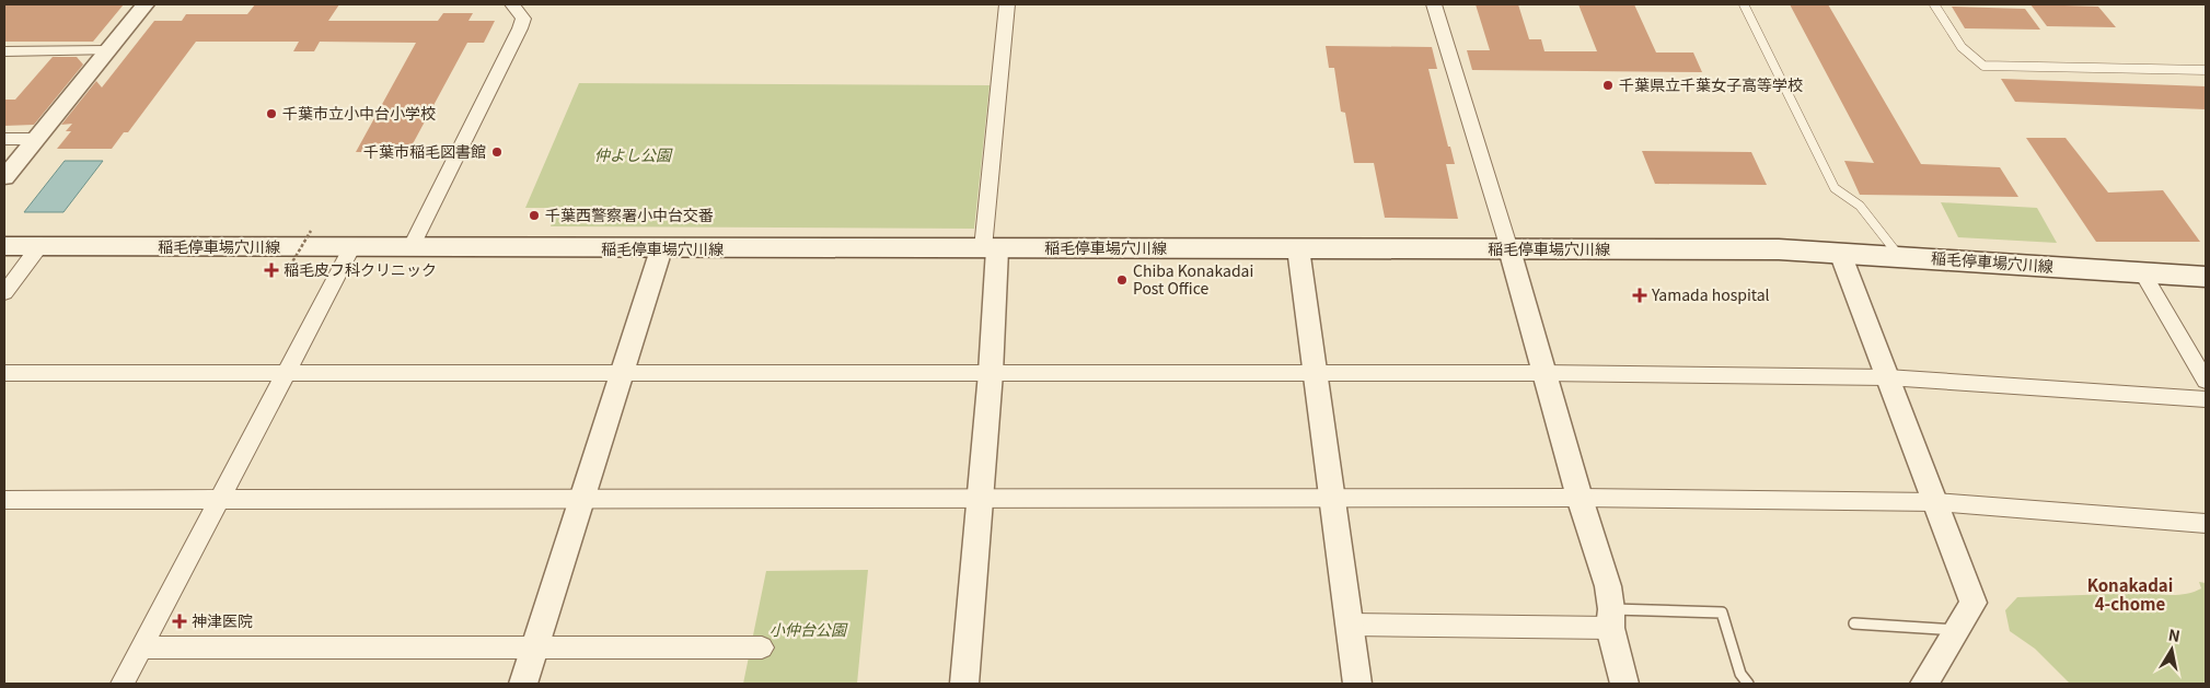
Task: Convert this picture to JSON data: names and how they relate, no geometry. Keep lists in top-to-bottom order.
{
  "streets": {
    "main road": ["稲毛停車場穴川線"]
  },
  "districts": ["Konakadai 4-chome"],
  "parks": ["仲よし公園", "小仲台公園"],
  "places": {
    "other": [
      "千葉県立千葉女子高等学校",
      "千葉市立小中台小学校",
      "千葉市稲毛図書館",
      "千葉西警察署小中台交番",
      "Chiba Konakadai Post Office"
    ],
    "health": ["稲毛皮フ科クリニック", "Yamada hospital", "神津医院"]
  },
  "north": "top"
}
